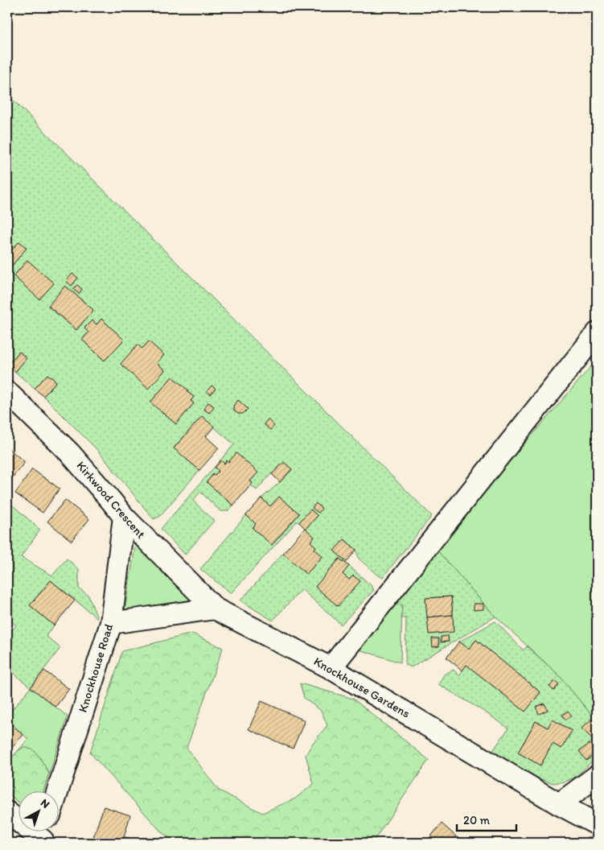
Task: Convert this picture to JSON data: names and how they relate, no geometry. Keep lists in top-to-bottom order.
{
  "streets": {
    "street": ["Kirkwood Crescent", "Knockhouse Road", "Knockhouse Gardens"]
  },
  "crossings": [
    ["Kirkwood Crescent", "Knockhouse Road"],
    ["Kirkwood Crescent", "Knockhouse Gardens"]
  ],
  "scale_bar": "20 m",
  "north": "top right"
}
